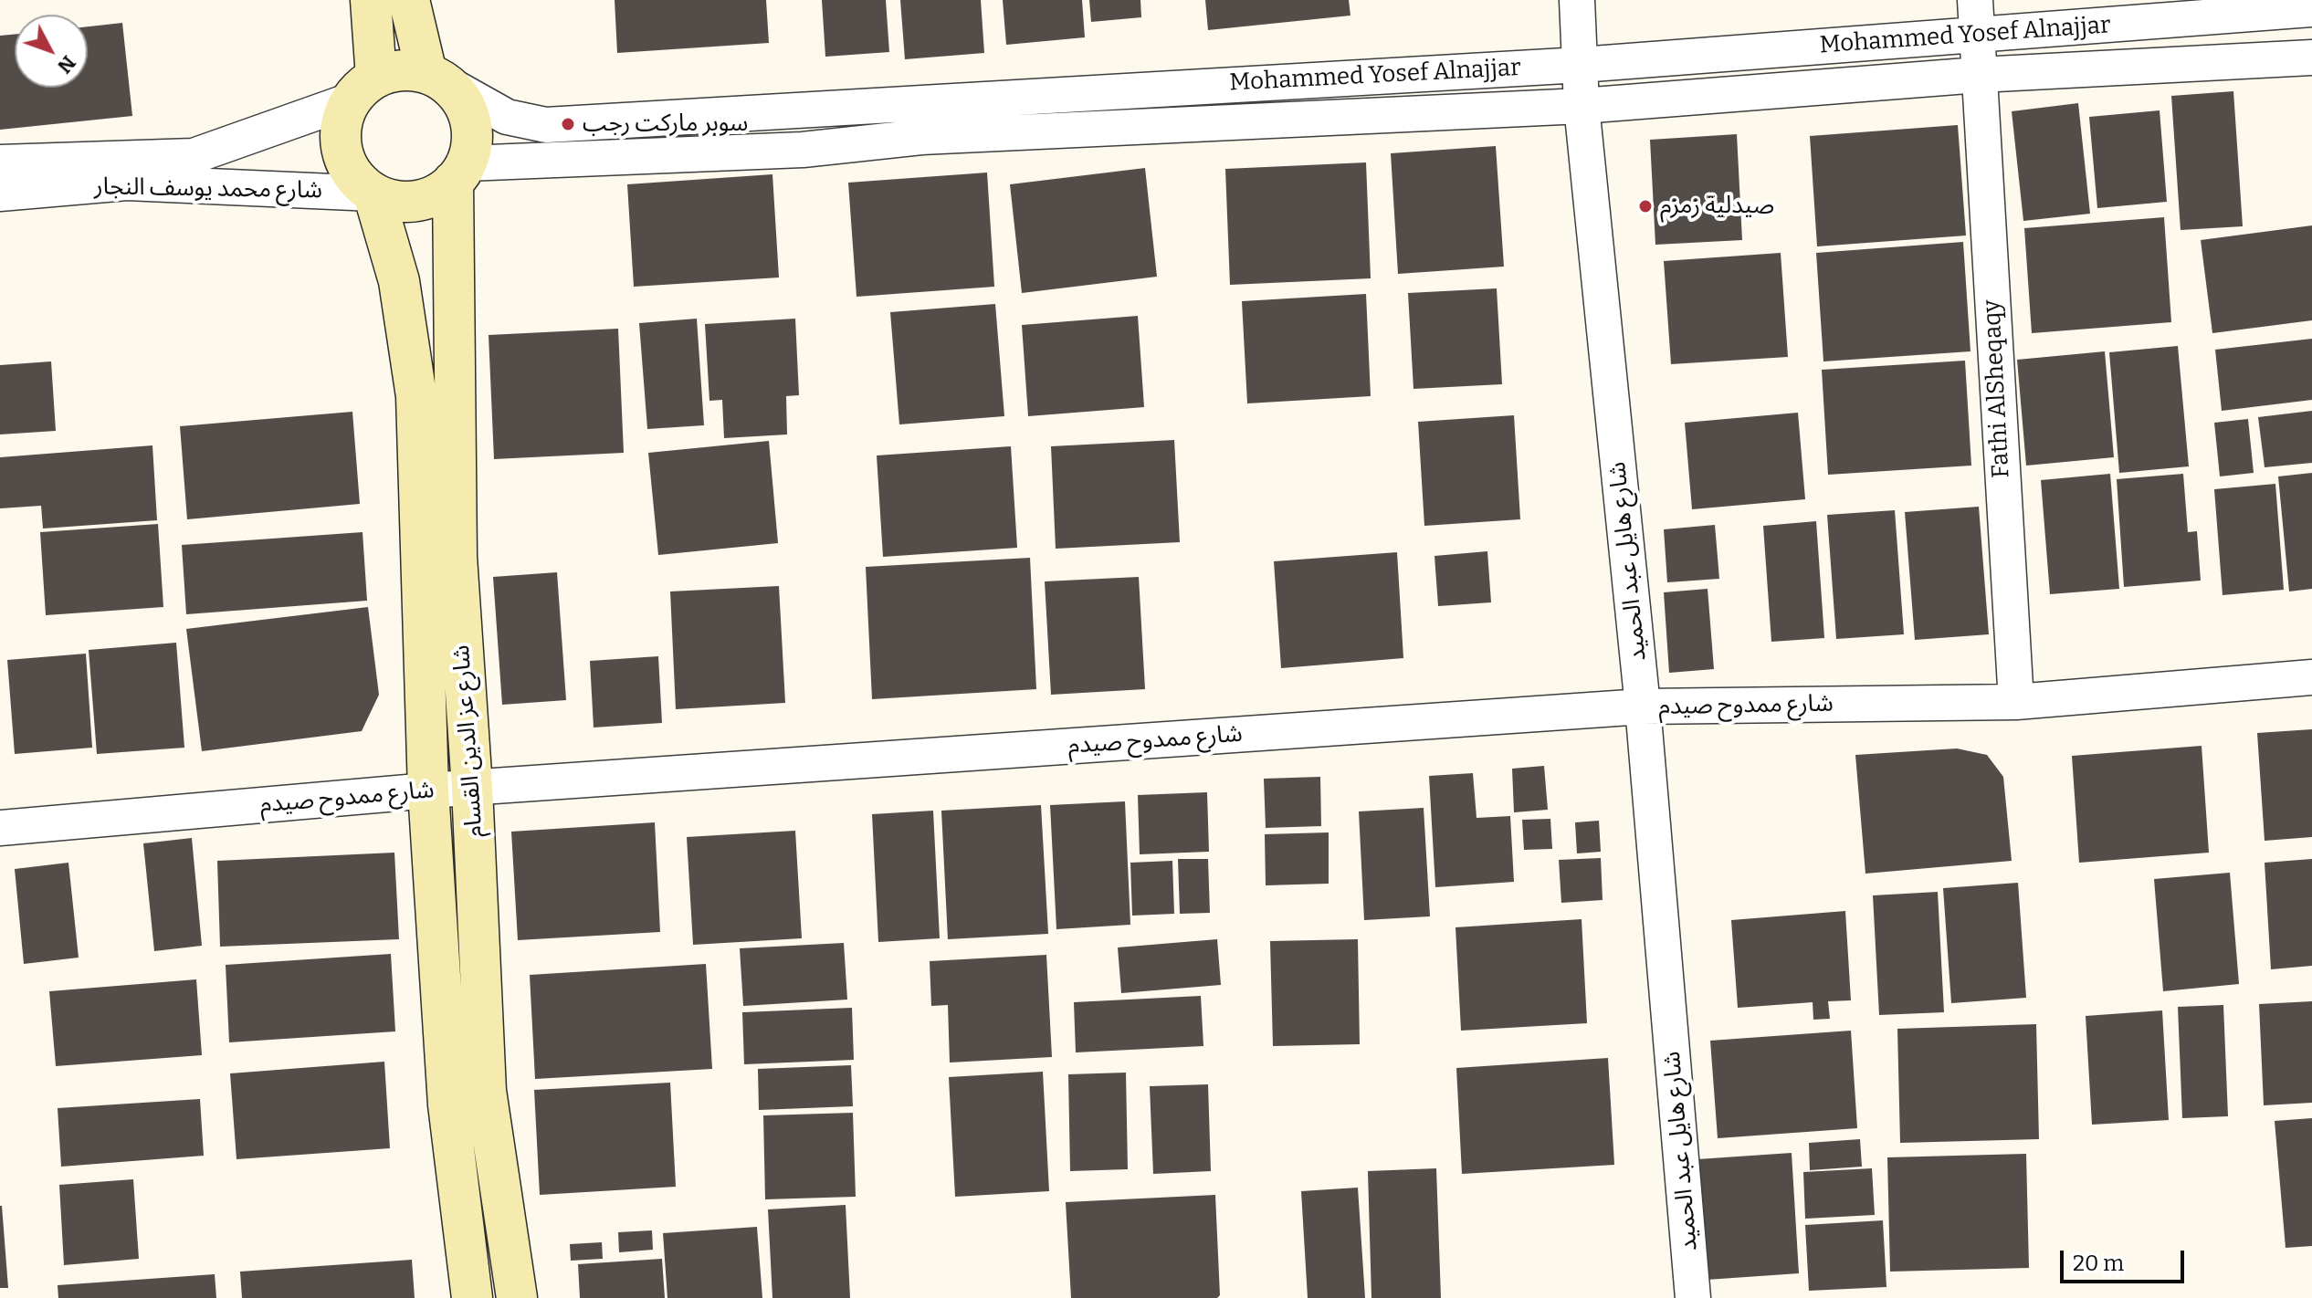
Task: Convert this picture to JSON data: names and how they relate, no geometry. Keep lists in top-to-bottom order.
{
  "streets": {
    "main road": ["شارع عز الدين القسام"],
    "street": [
      "Mohammed Yosef Alnajjar",
      "شارع محمد يوسف النجار",
      "Fathi AlSheqaqy",
      "شارع هايل عبد الحميد",
      "شارع ممدوح صيدم"
    ]
  },
  "crossings": [
    ["Mohammed Yosef Alnajjar", "شارع محمد يوسف النجار"],
    ["Mohammed Yosef Alnajjar", "Fathi AlSheqaqy"],
    ["Mohammed Yosef Alnajjar", "شارع هايل عبد الحميد"],
    ["Mohammed Yosef Alnajjar", "شارع عز الدين القسام"],
    ["شارع محمد يوسف النجار", "شارع عز الدين القسام"],
    ["Fathi AlSheqaqy", "شارع ممدوح صيدم"],
    ["شارع هايل عبد الحميد", "شارع ممدوح صيدم"],
    ["شارع ممدوح صيدم", "شارع عز الدين القسام"]
  ],
  "places": ["سوبر ماركت رجب", "صيدلية زمزم"],
  "scale_bar": "20 m",
  "north": "bottom right"
}
